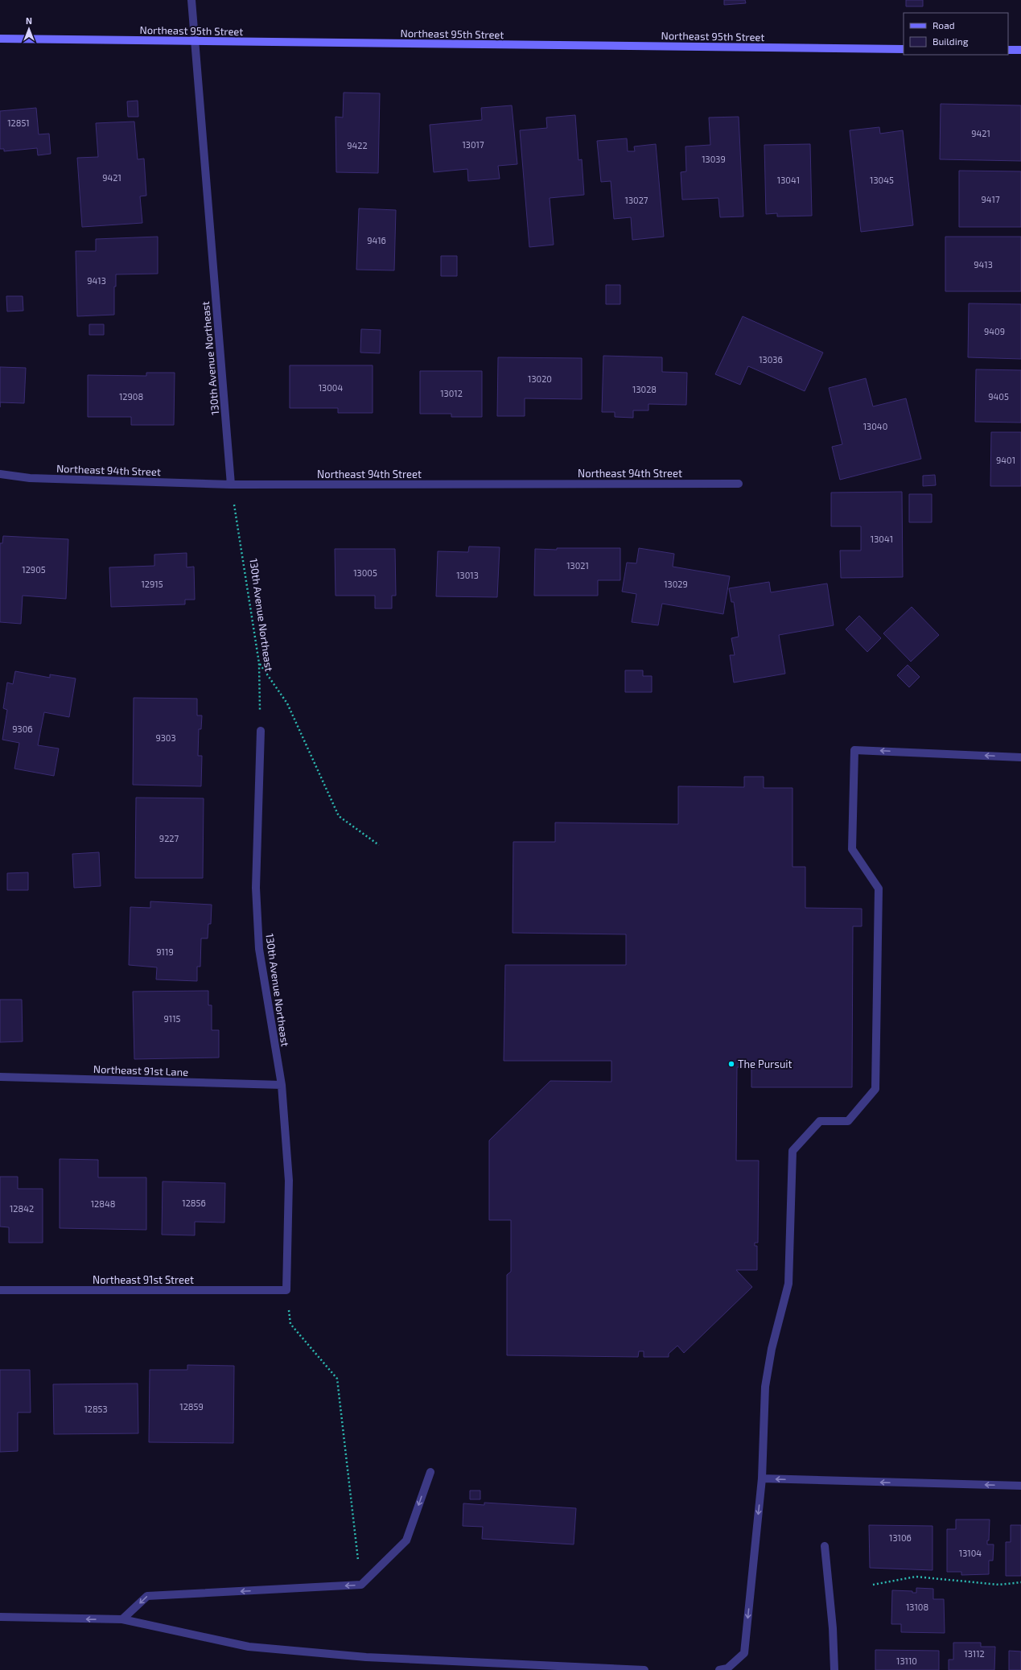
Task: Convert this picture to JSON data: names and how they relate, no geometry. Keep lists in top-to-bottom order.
{
  "streets": {
    "street": [
      "Northeast 95th Street",
      "130th Avenue Northeast",
      "Northeast 94th Street",
      "Northeast 91st Lane",
      "Northeast 91st Street"
    ]
  },
  "crossings": [
    ["Northeast 95th Street", "130th Avenue Northeast"],
    ["130th Avenue Northeast", "Northeast 94th Street"],
    ["130th Avenue Northeast", "Northeast 91st Lane"],
    ["130th Avenue Northeast", "Northeast 91st Street"]
  ],
  "places": ["The Pursuit"],
  "house_numbers": [
    "12851",
    "9421",
    "13017",
    "9422",
    "13039",
    "9421",
    "13041",
    "13045",
    "9417",
    "13027",
    "9416",
    "9413",
    "9413",
    "9409",
    "13036",
    "13020",
    "13004",
    "13028",
    "13012",
    "12908",
    "9405",
    "13040",
    "9401",
    "13041",
    "13021",
    "12905",
    "13005",
    "13013",
    "12915",
    "13029",
    "9306",
    "9303",
    "9227",
    "9119",
    "9115",
    "12856",
    "12848",
    "12842",
    "12859",
    "12853",
    "13106",
    "13104",
    "13108",
    "13112",
    "13110"
  ],
  "legend": ["Road", "Building"],
  "north": "top"
}
